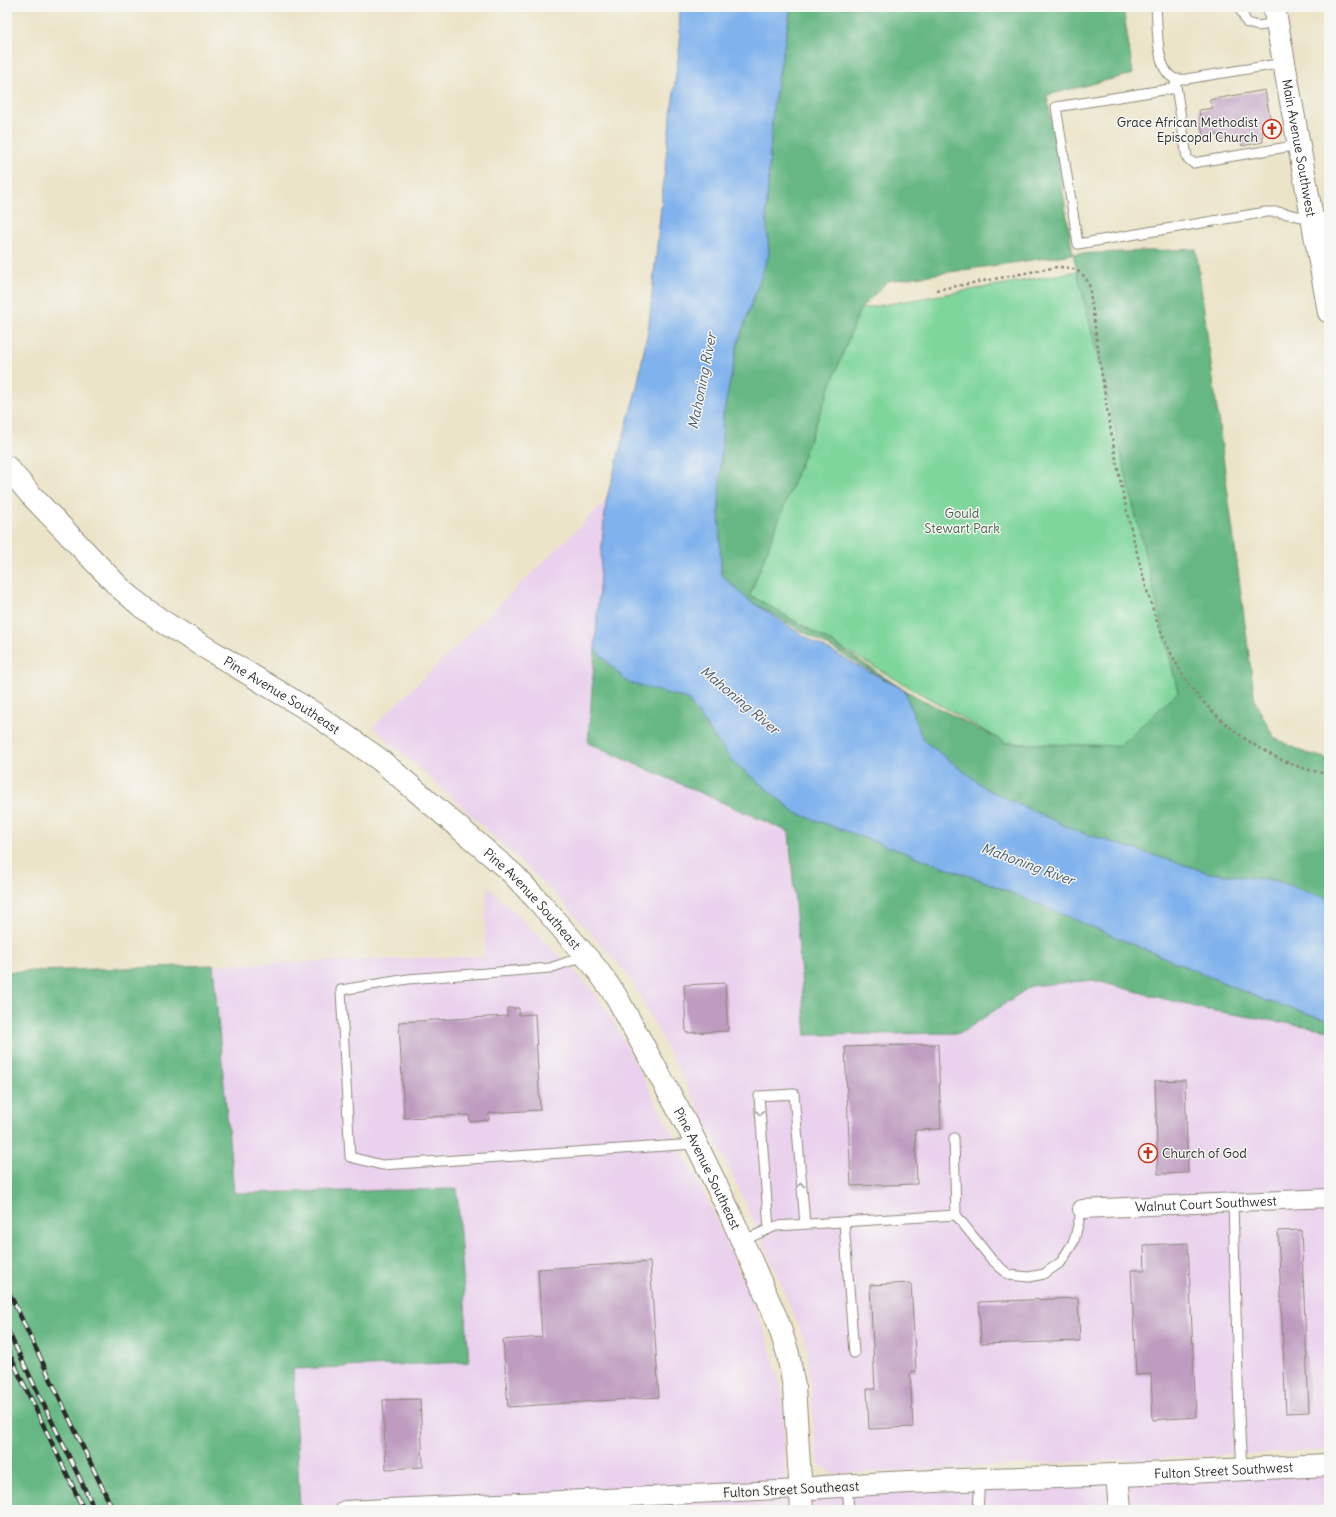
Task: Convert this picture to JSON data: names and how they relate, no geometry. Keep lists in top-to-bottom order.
{
  "streets": {
    "street": [
      "Main Avenue Southwest",
      "Pine Avenue Southeast",
      "Walnut Court Southwest",
      "Fulton Street Southwest",
      "Fulton Street Southeast"
    ]
  },
  "crossings": [
    ["Pine Avenue Southeast", "Fulton Street Southeast"],
    ["Fulton Street Southwest", "Fulton Street Southeast"]
  ],
  "water": ["Mahoning River"],
  "parks": ["Gould Stewart Park"],
  "places": {
    "church": ["Grace African Methodist Episcopal Church", "Church of God"]
  }
}
